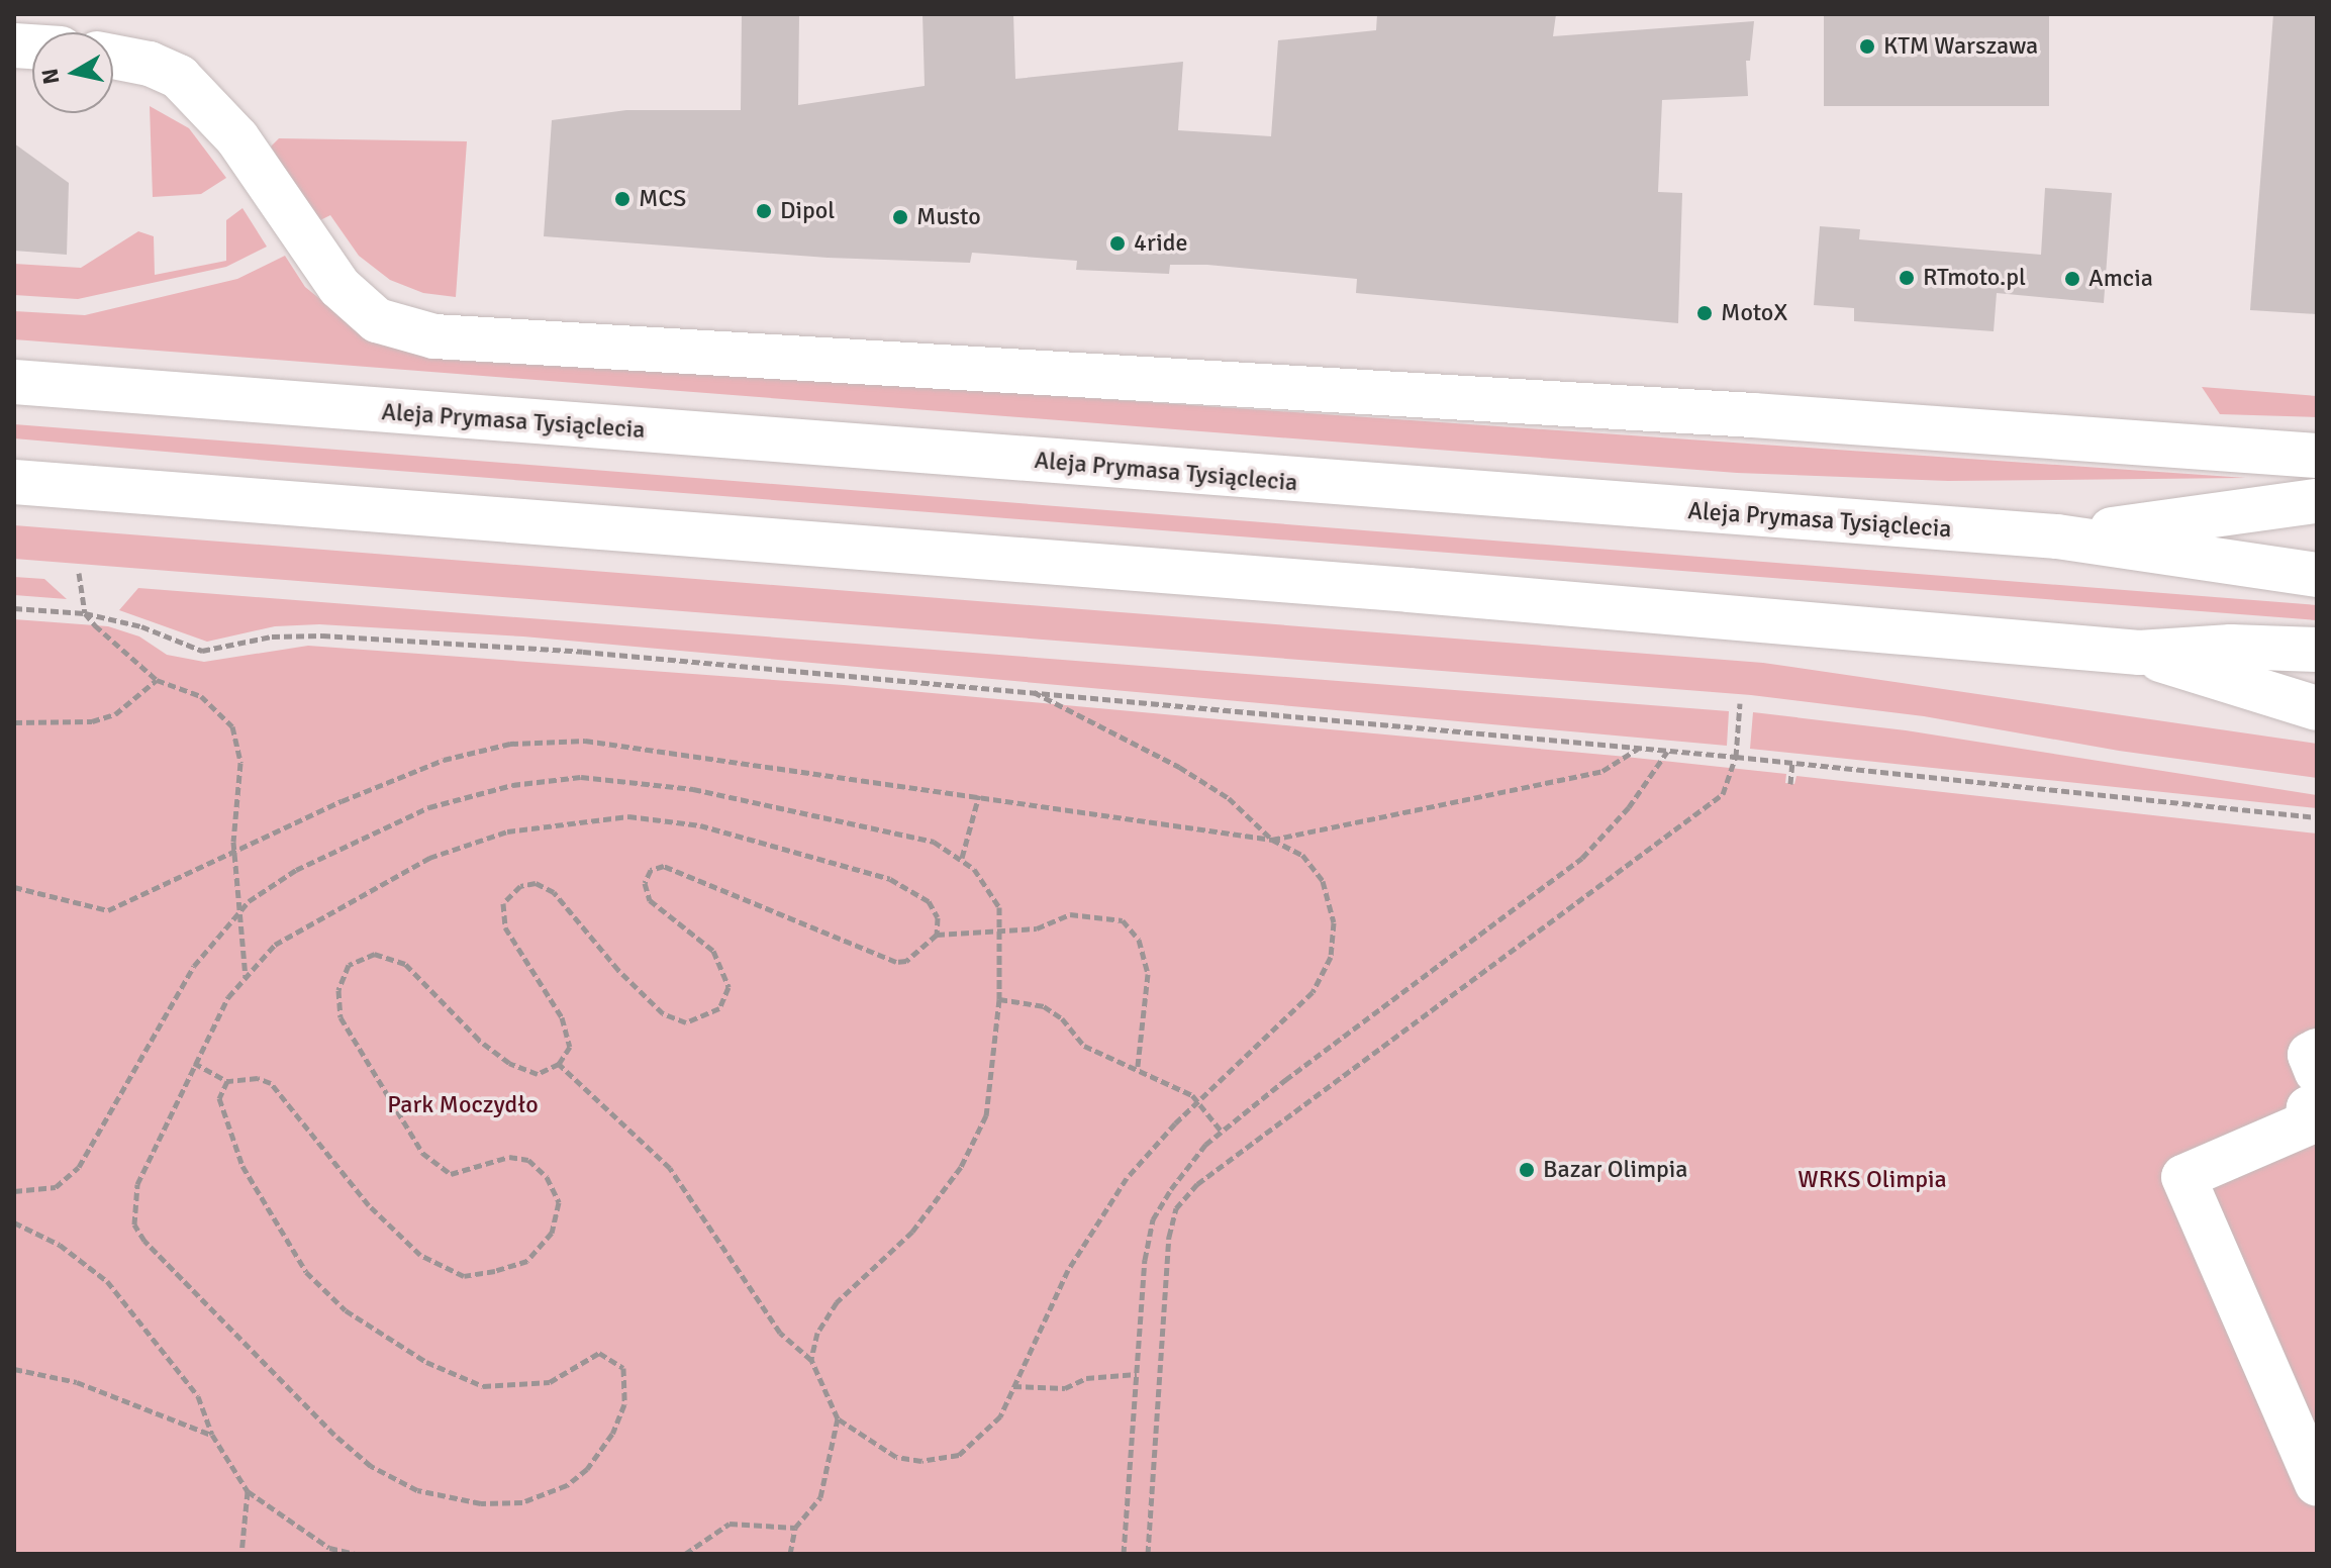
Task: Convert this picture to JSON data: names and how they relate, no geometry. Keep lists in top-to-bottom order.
{
  "streets": {
    "main road": ["Aleja Prymasa Tysiąclecia"]
  },
  "parks": ["Park Moczydło", "WRKS Olimpia"],
  "places": [
    "KTM Warszawa",
    "MCS",
    "Dipol",
    "Musto",
    "4ride",
    "RTmoto.pl",
    "Amcia",
    "MotoX",
    "Bazar Olimpia"
  ],
  "north": "left"
}
